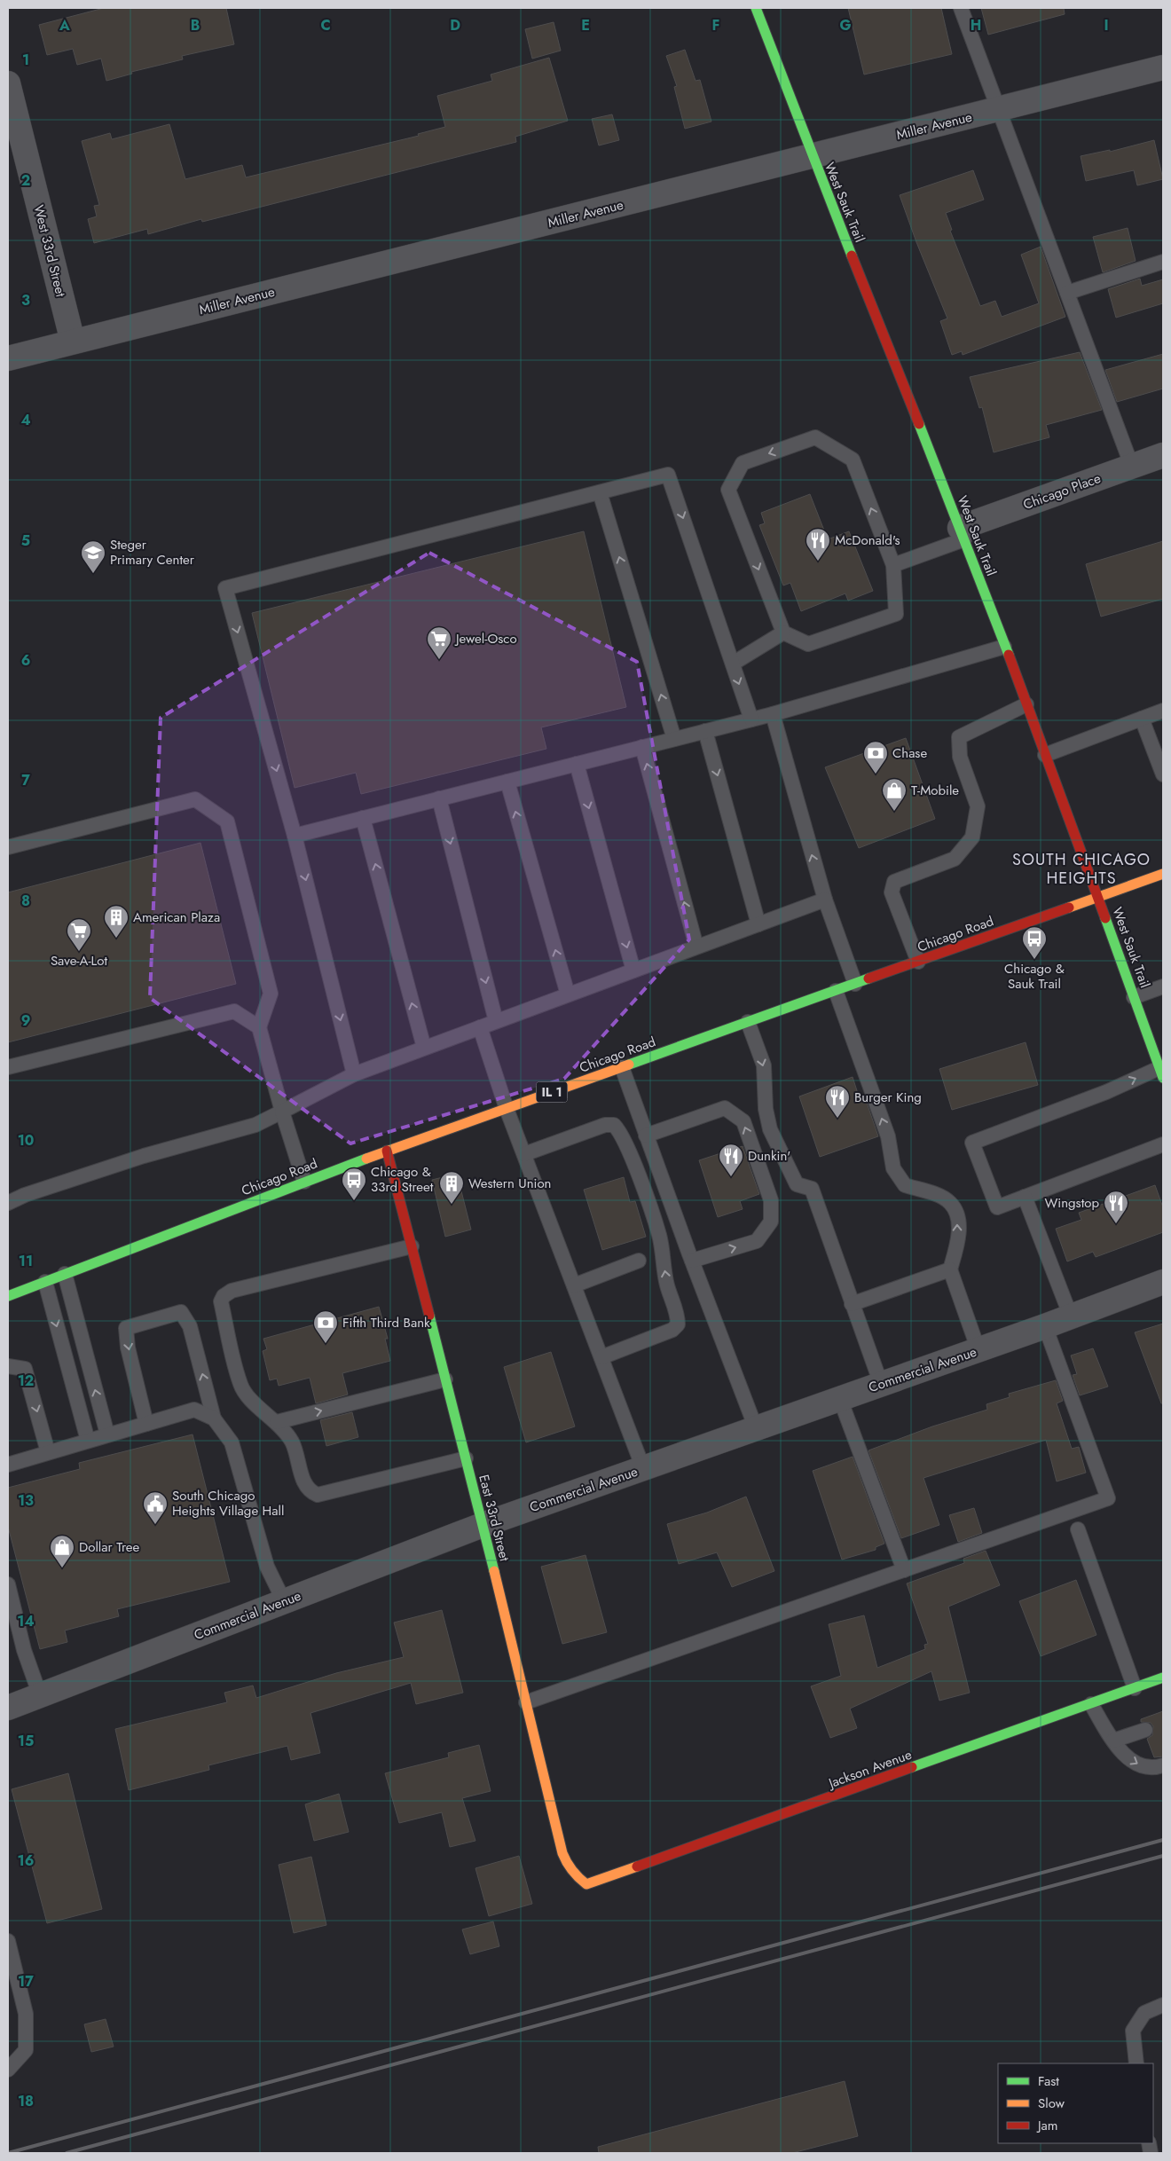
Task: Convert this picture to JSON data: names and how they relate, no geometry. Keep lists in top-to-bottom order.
{
  "streets": {
    "main road": [
      "West Sauk Trail",
      "Chicago Road",
      "IL 1",
      "East 33rd Street",
      "Jackson Avenue"
    ],
    "street": [
      "Miller Avenue",
      "West 33rd Street",
      "Chicago Place",
      "Commercial Avenue"
    ]
  },
  "crossings": [
    ["Miller Avenue", "West Sauk Trail"],
    ["Miller Avenue", "West 33rd Street"],
    ["West Sauk Trail", "Chicago Place"],
    ["West Sauk Trail", "Chicago Road"],
    ["Chicago Road", "East 33rd Street"],
    ["Commercial Avenue", "East 33rd Street"],
    ["East 33rd Street", "Jackson Avenue"]
  ],
  "districts": ["SOUTH CHICAGO HEIGHTS"],
  "places": {
    "restaurant": [
      "McDonald's",
      "Burger King",
      "Dunkin'",
      "Wingstop"
    ],
    "school or university": ["Steger Primary Center"],
    "supermarket": ["Jewel-Osco", "Save-A-Lot"],
    "bank": ["Chase", "Fifth Third Bank"],
    "shop": ["T-Mobile", "Dollar Tree"],
    "building": ["American Plaza", "Western Union"],
    "bus stop": ["Chicago & Sauk Trail", "Chicago & 33rd Street"],
    "public building": ["South Chicago Heights Village Hall"]
  },
  "legend": ["Fast", "Slow", "Jam"],
  "grid": {
    "columns": [
      "A",
      "B",
      "C",
      "D",
      "E",
      "F",
      "G",
      "H",
      "I"
    ],
    "rows": [
      "1",
      "2",
      "3",
      "4",
      "5",
      "6",
      "7",
      "8",
      "9",
      "10",
      "11",
      "12",
      "13",
      "14",
      "15",
      "16",
      "17",
      "18"
    ]
  }
}
